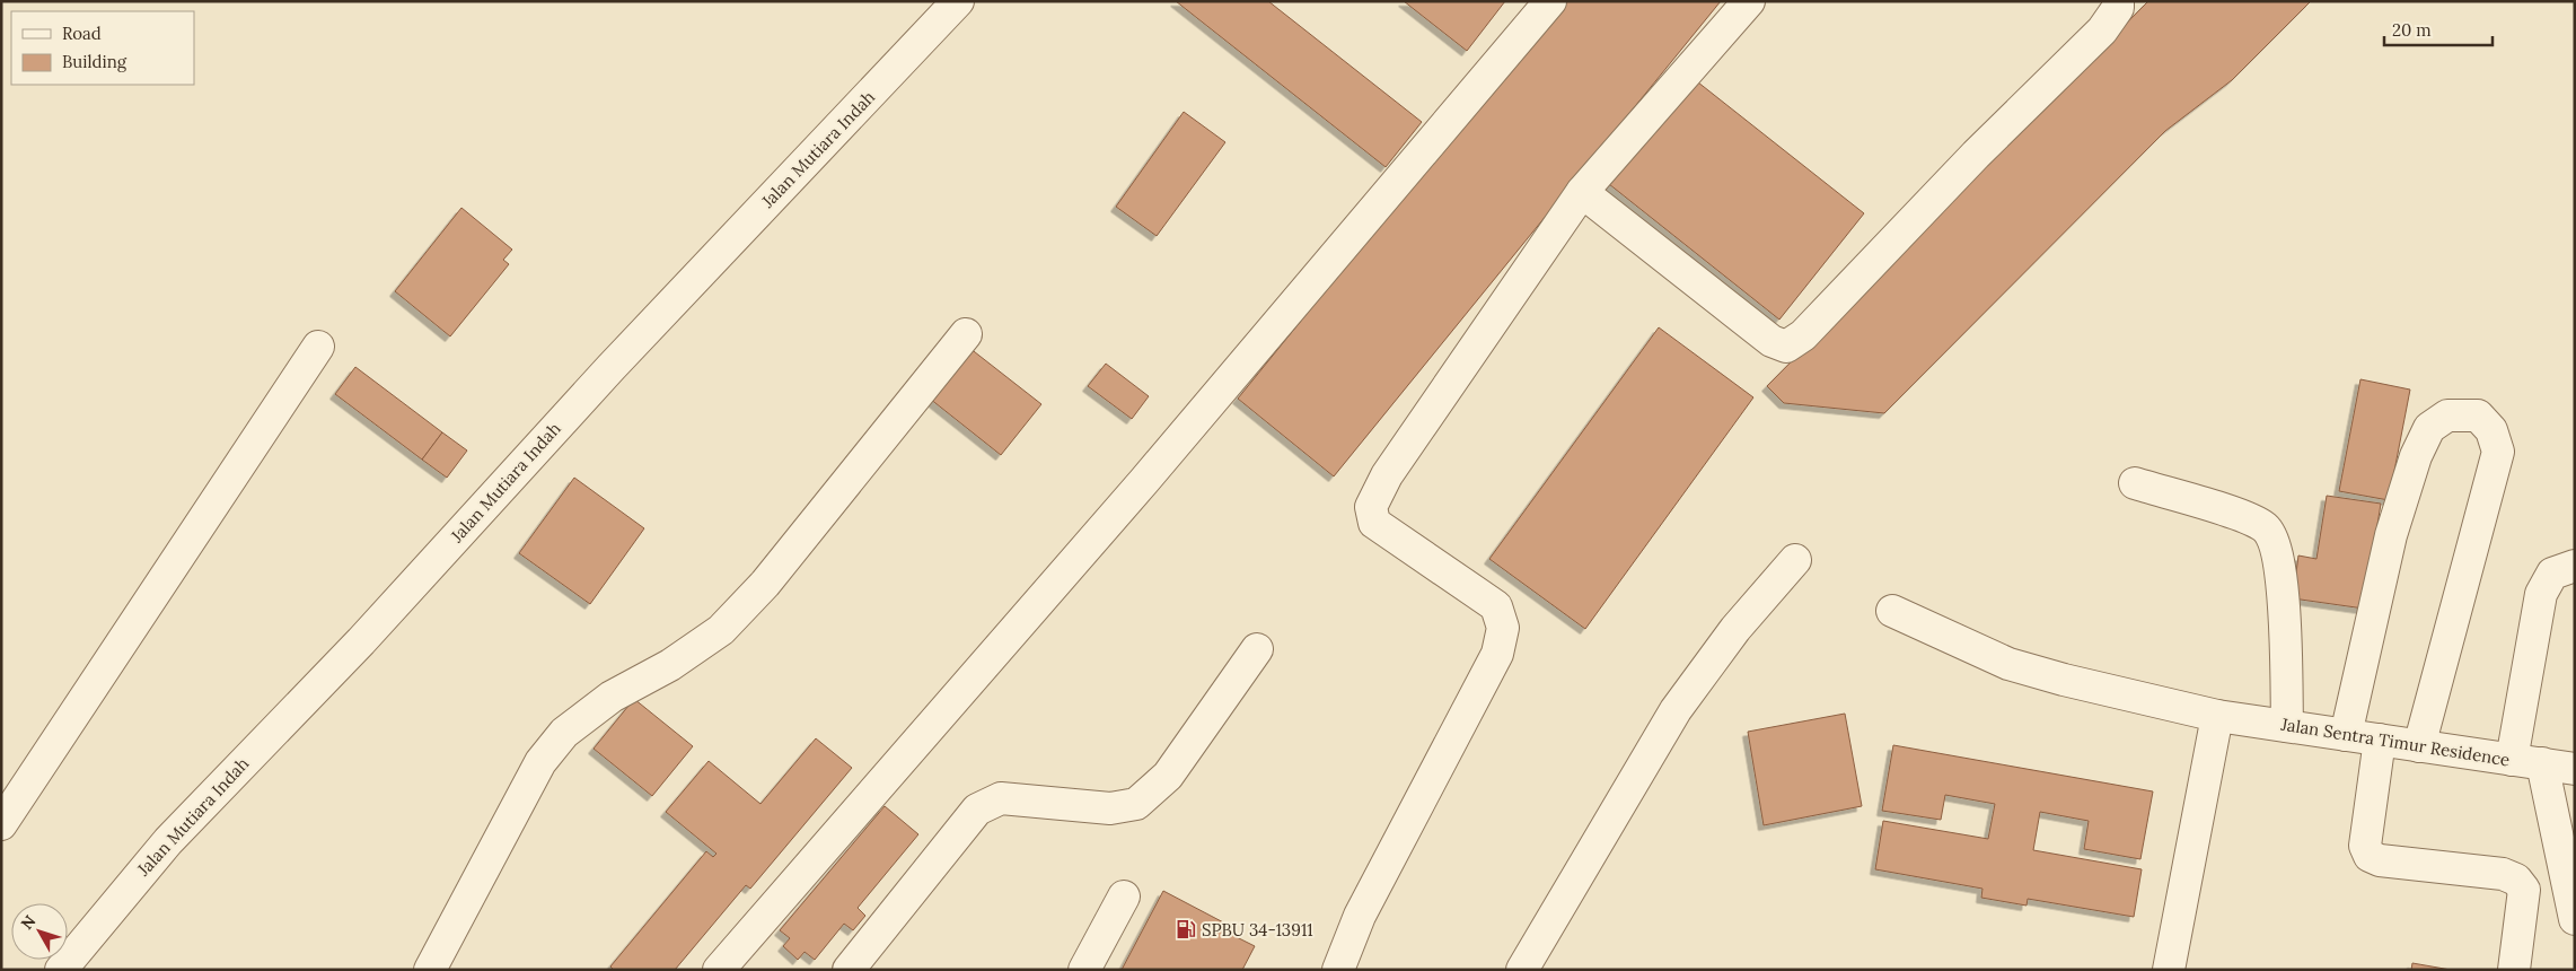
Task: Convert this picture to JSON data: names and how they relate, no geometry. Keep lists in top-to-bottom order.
{
  "streets": {
    "street": ["Jalan Mutiara Indah", "Jalan Sentra Timur Residence"]
  },
  "places": {
    "fuel station": ["SPBU 34-13911"]
  },
  "legend": ["Road", "Building"],
  "scale_bar": "20 m",
  "north": "top left"
}
